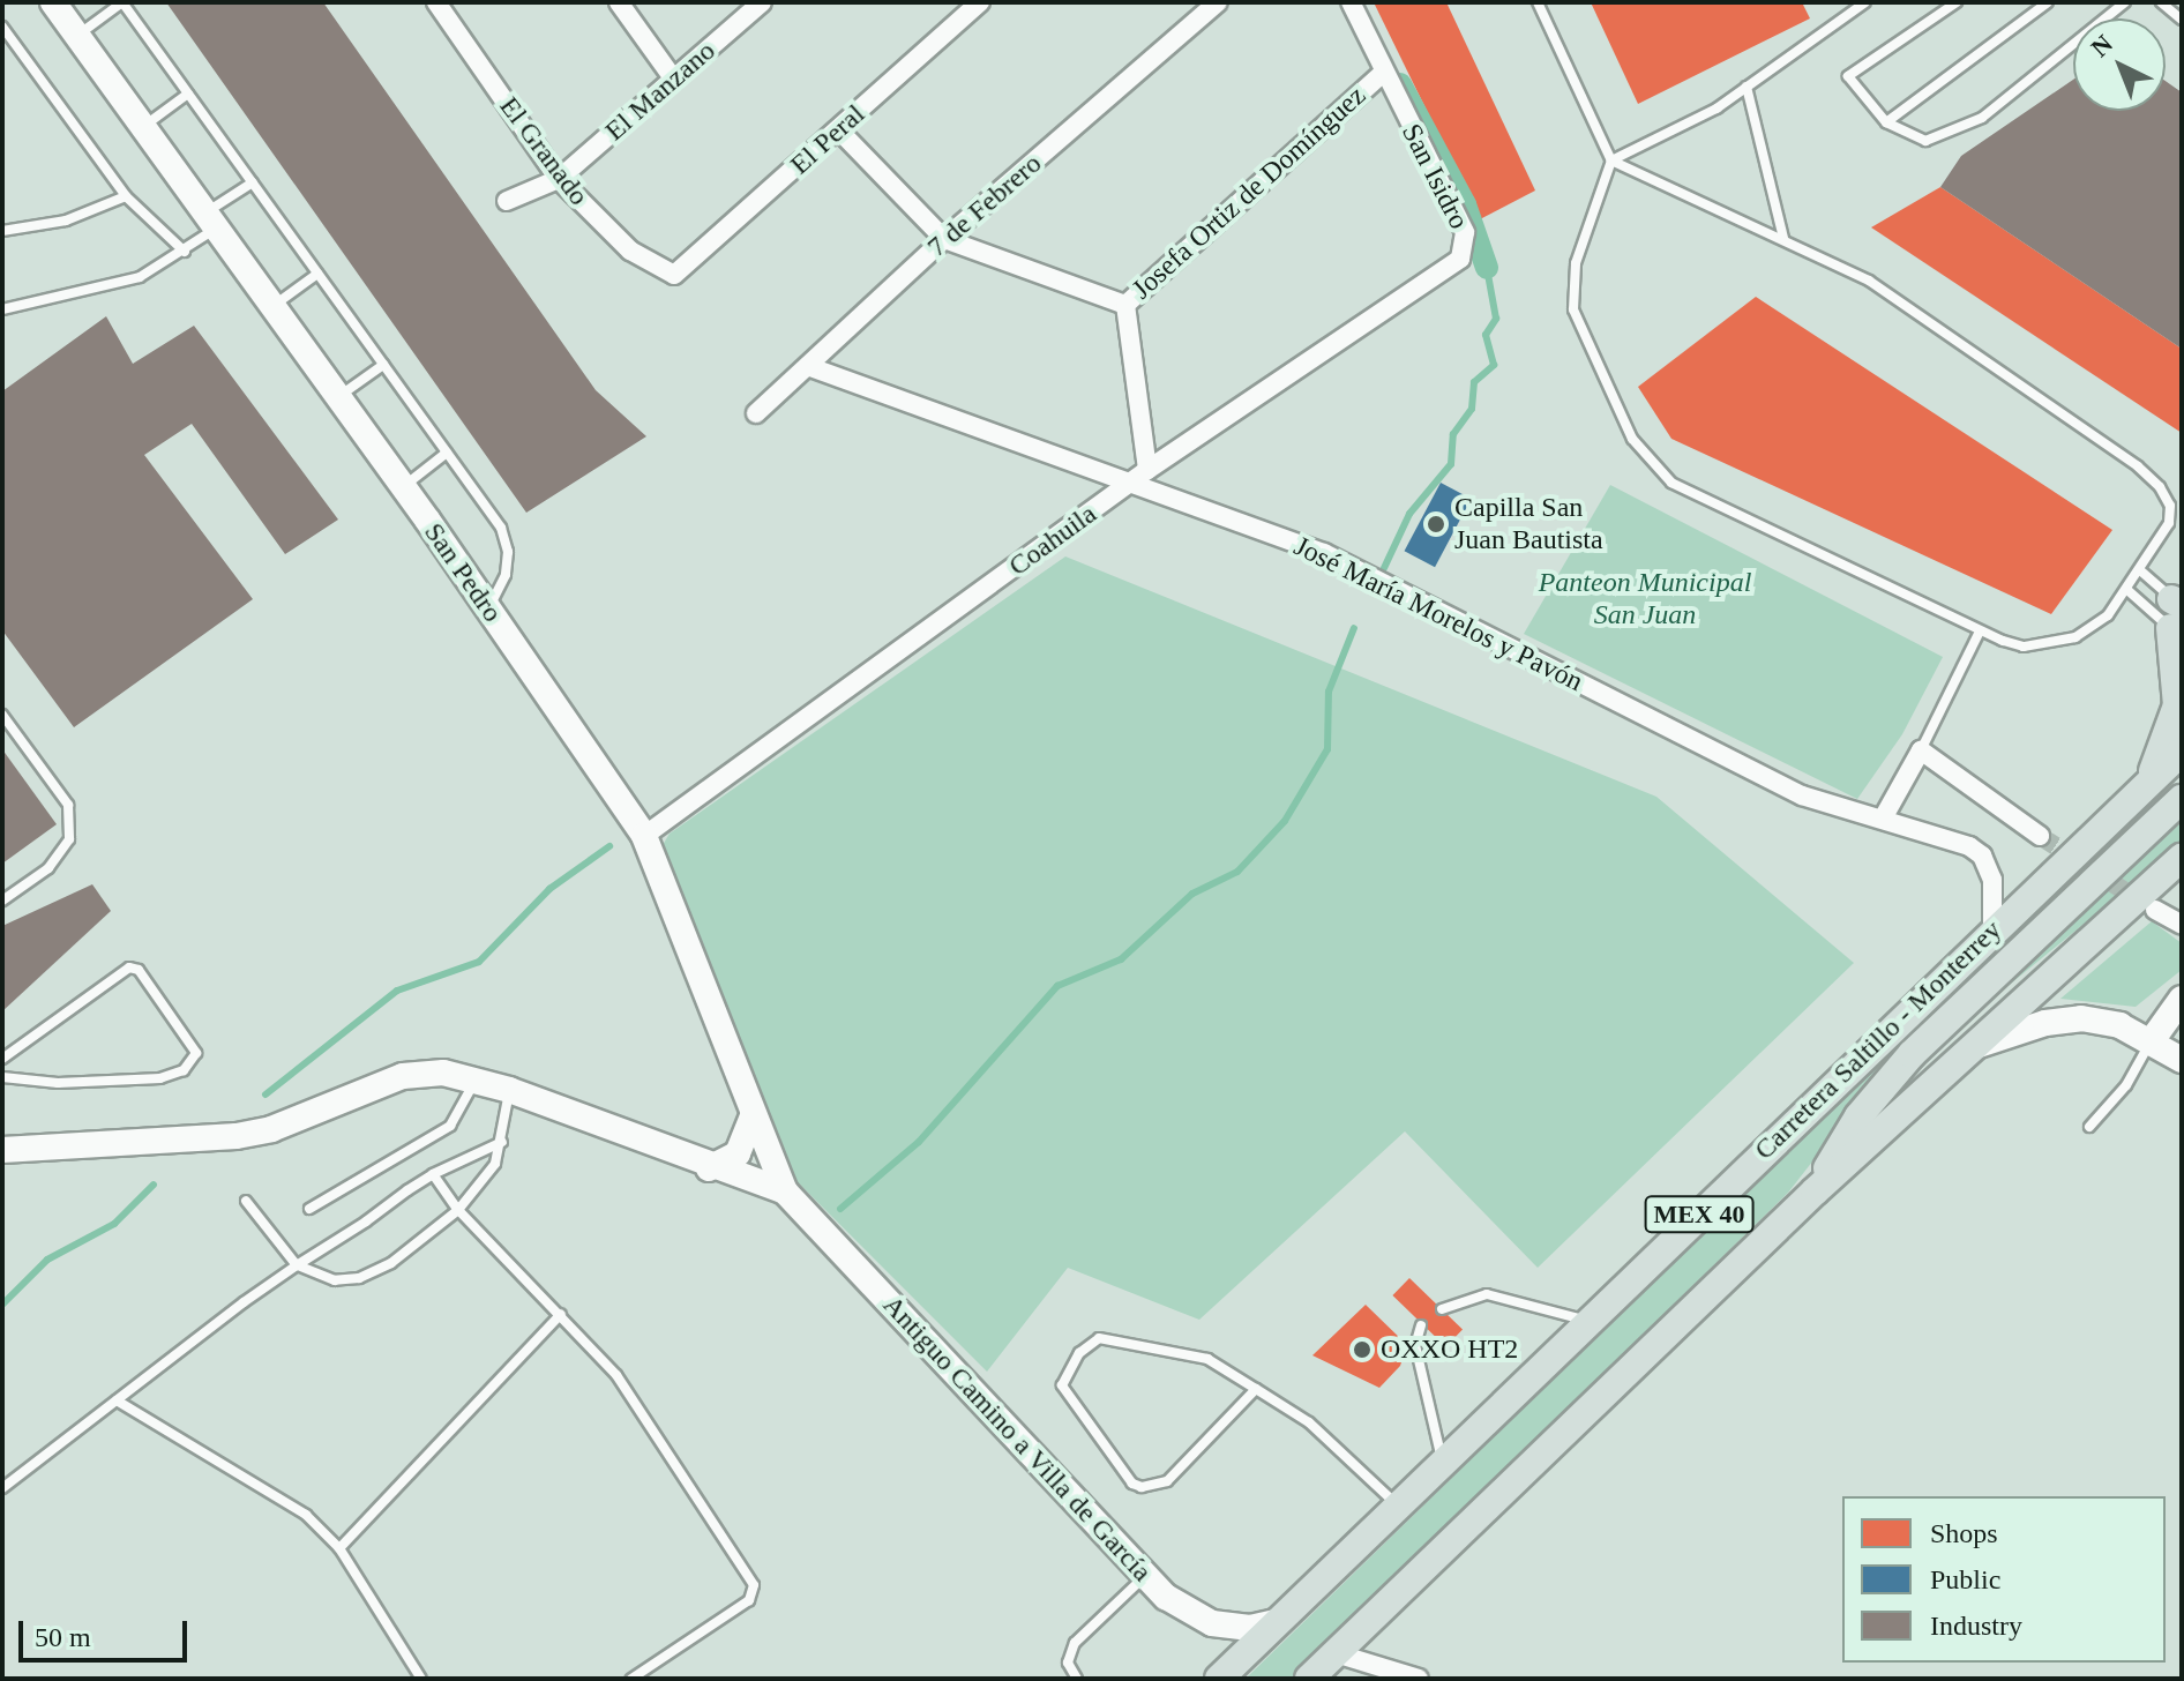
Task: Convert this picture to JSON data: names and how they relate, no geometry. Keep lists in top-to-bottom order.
{
  "streets": {
    "main road": [
      "San Pedro",
      "Carretera Saltillo - Monterrey",
      "MEX 40",
      "Antiguo Camino a Villa de García"
    ],
    "street": [
      "El Manzano",
      "El Peral",
      "El Granado",
      "San Isidro",
      "Josefa Ortiz de Domínguez",
      "7 de Febrero",
      "Coahuila",
      "José María Morelos y Pavón"
    ]
  },
  "crossings": [
    ["El Manzano", "El Granado"],
    ["El Peral", "El Granado"],
    ["El Peral", "Josefa Ortiz de Domínguez"],
    ["San Isidro", "Josefa Ortiz de Domínguez"],
    ["San Isidro", "Coahuila"],
    ["Josefa Ortiz de Domínguez", "7 de Febrero"],
    ["7 de Febrero", "José María Morelos y Pavón"],
    ["Coahuila", "San Pedro"],
    ["Coahuila", "José María Morelos y Pavón"],
    ["San Pedro", "Antiguo Camino a Villa de García"],
    ["José María Morelos y Pavón", "Carretera Saltillo - Monterrey"],
    ["Carretera Saltillo - Monterrey", "Antiguo Camino a Villa de García"]
  ],
  "parks": ["Panteon Municipal San Juan"],
  "places": ["Capilla San Juan Bautista", "OXXO HT2"],
  "legend": ["Shops", "Public", "Industry"],
  "scale_bar": "50 m",
  "north": "top left"
}
